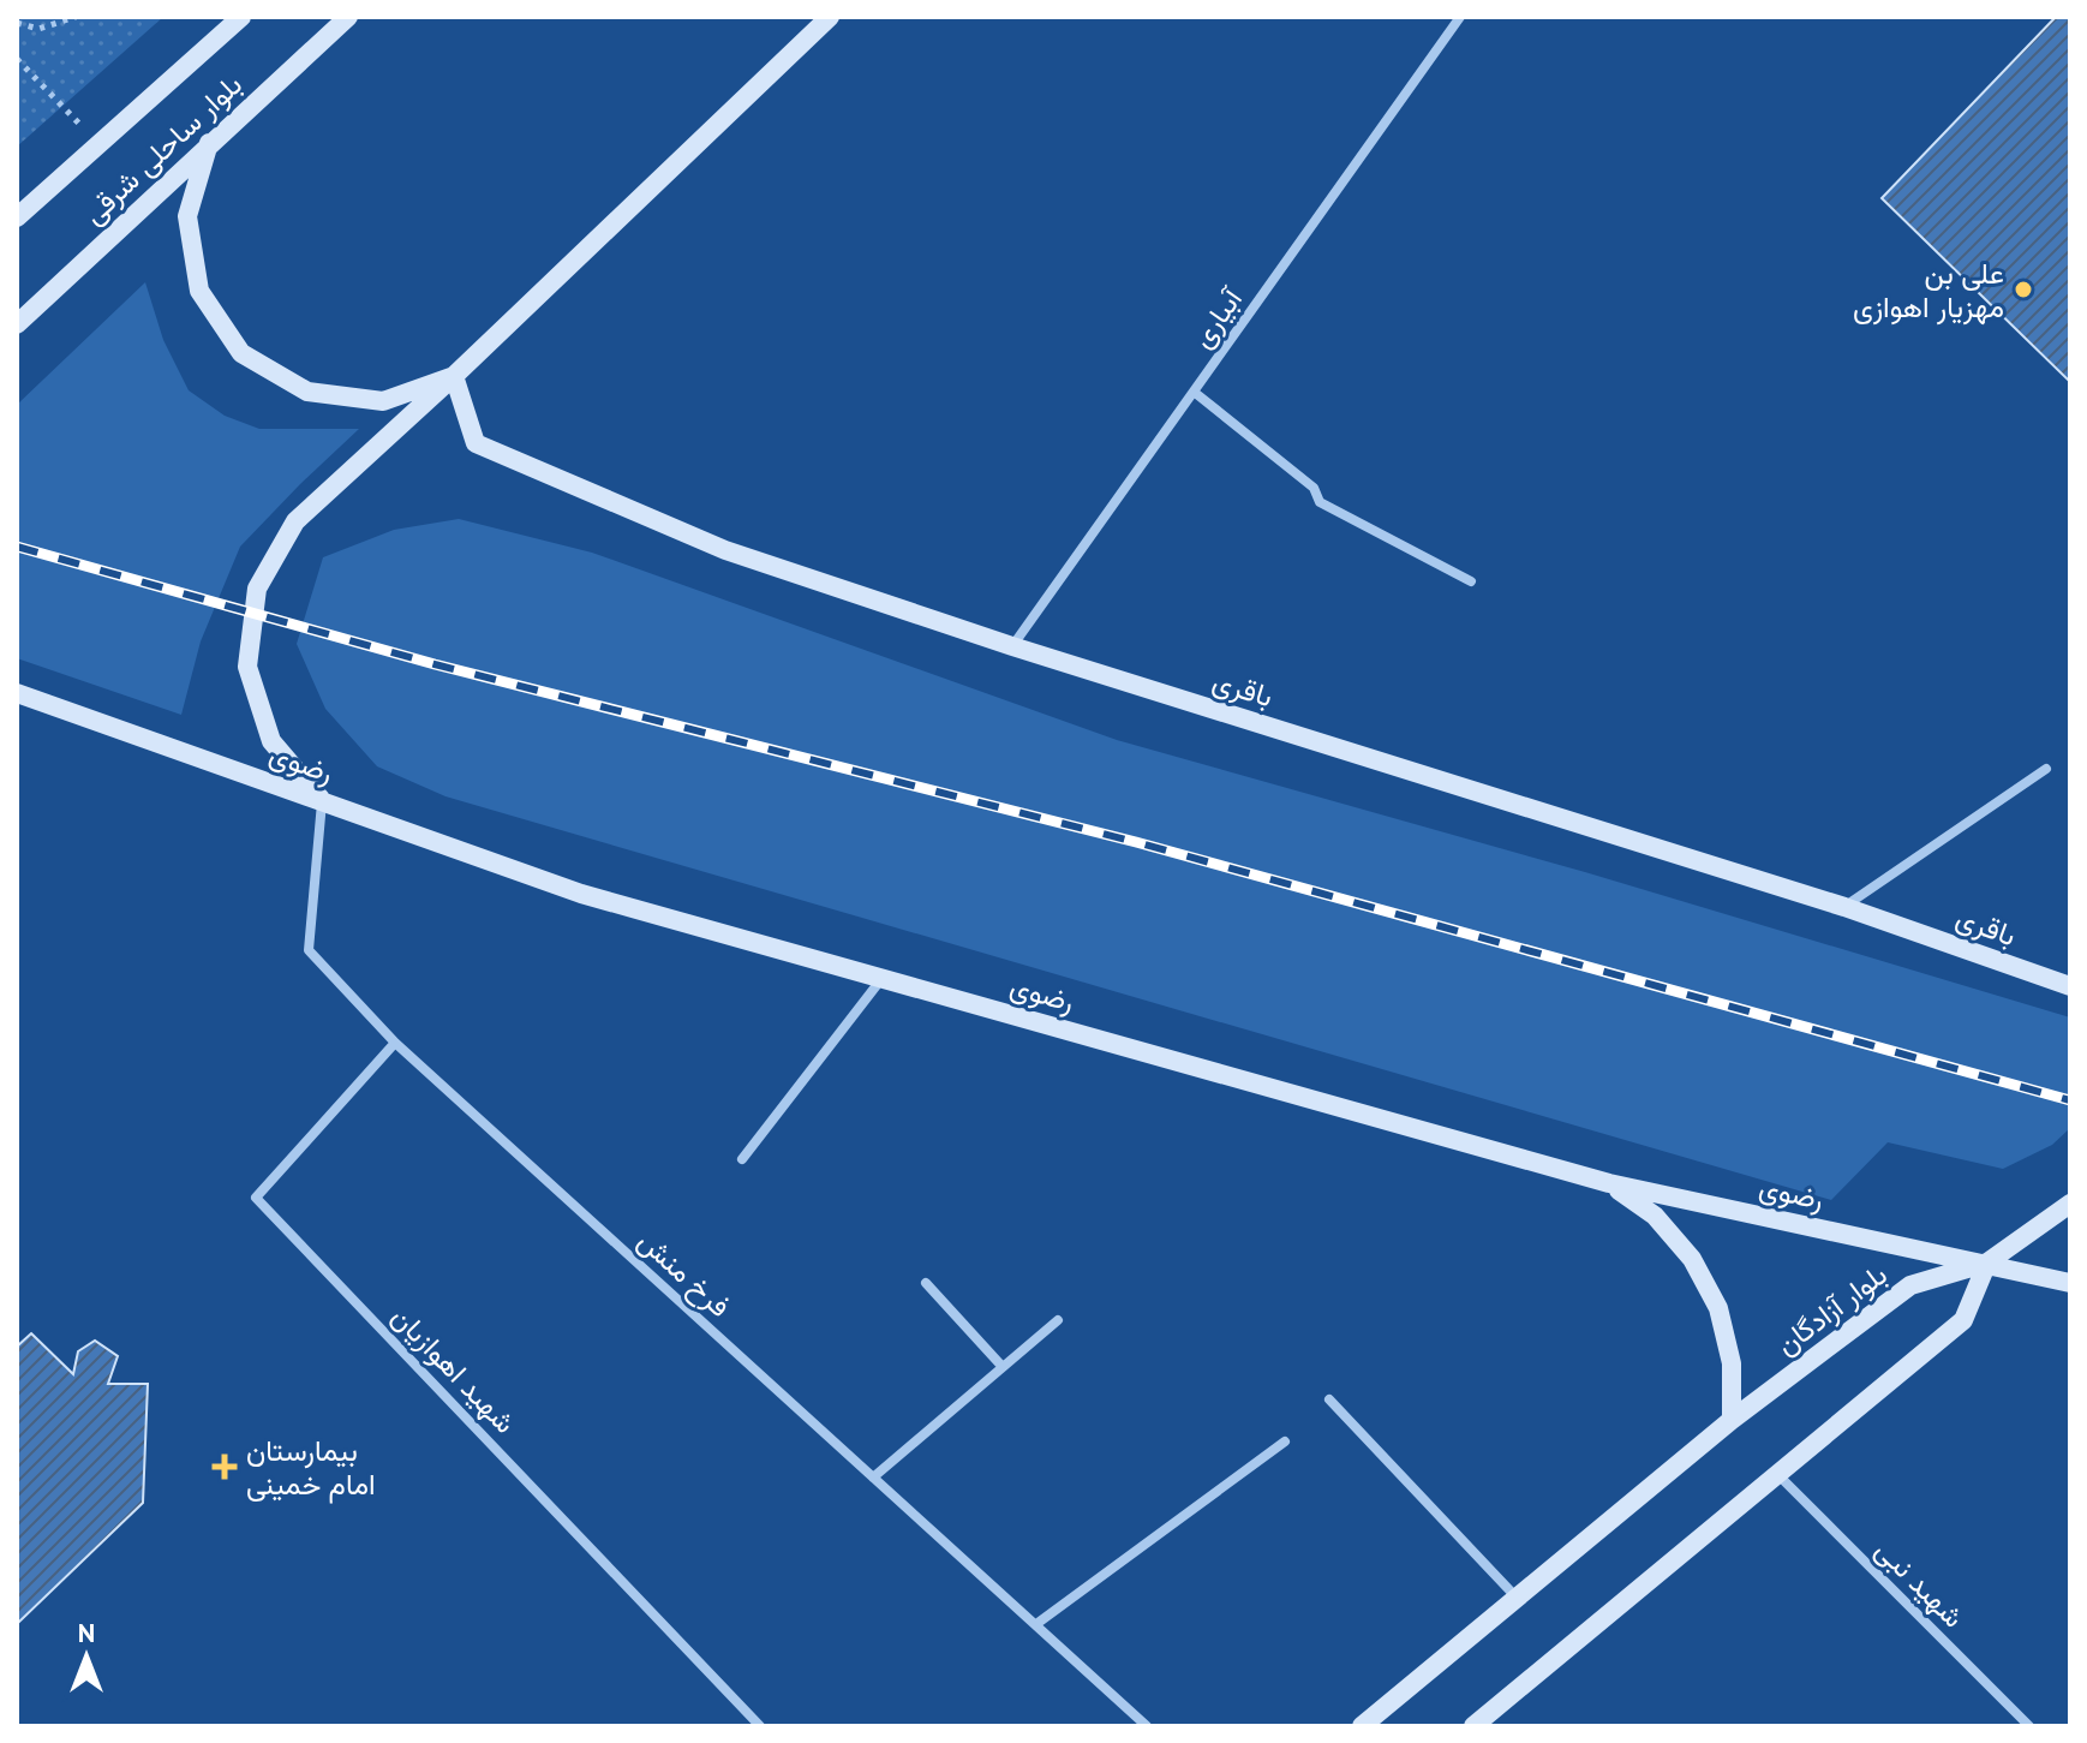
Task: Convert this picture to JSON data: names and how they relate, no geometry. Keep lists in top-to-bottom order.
{
  "streets": {
    "main road": [
      "بلوار ساحلی شرقی",
      "باقری",
      "رضوی",
      "بلوار آزادگان"
    ],
    "street": [
      "آبیاری",
      "فرخ منش",
      "شهید اهوازیان",
      "شهید نبی"
    ]
  },
  "crossings": [
    ["آبیاری", "باقری"],
    ["رضوی", "فرخ منش"],
    ["رضوی", "بلوار آزادگان"],
    ["فرخ منش", "شهید اهوازیان"]
  ],
  "places": {
    "other": ["علی بن مهزیار اهوازی"],
    "health": ["بیمارستان امام خمینی"]
  },
  "north": "top"
}
